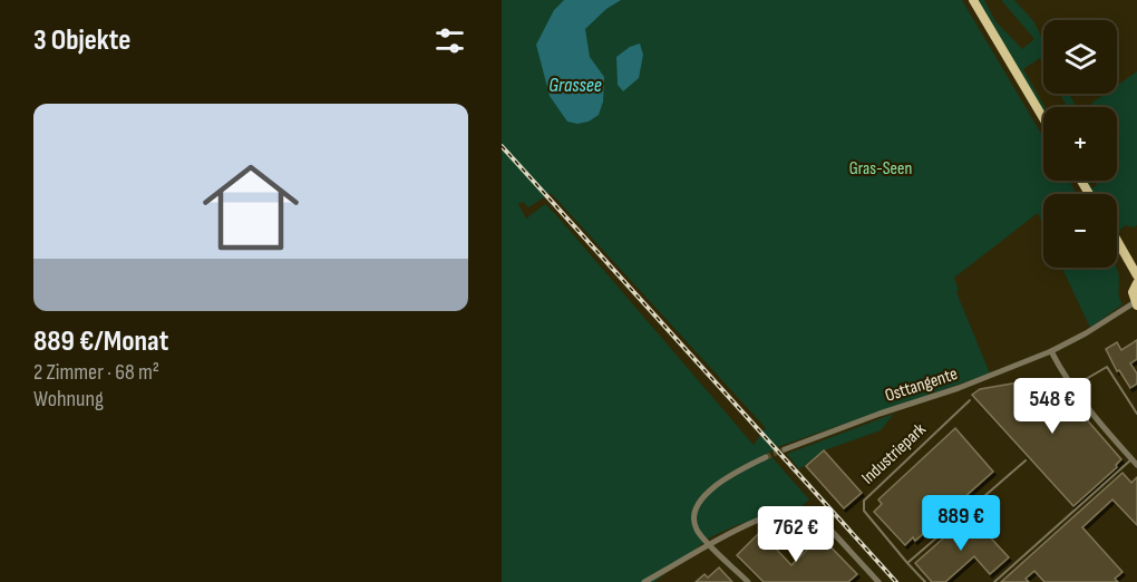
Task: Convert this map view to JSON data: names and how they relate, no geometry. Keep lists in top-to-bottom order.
{
  "streets": {
    "street": ["Osttangente"],
    "lane": ["Industriepark"]
  },
  "water": ["Grassee"],
  "parks": ["Gras-Seen"],
  "page": {
    "heading": "3 Objekte",
    "map_buttons": ["+", "−"],
    "list": [
      {
        "name": "889 €/Monat",
        "note": "2 Zimmer · 68 m² · Wohnung"
      }
    ],
    "price": ["548 €", "889 €", "762 €"]
  }
}
